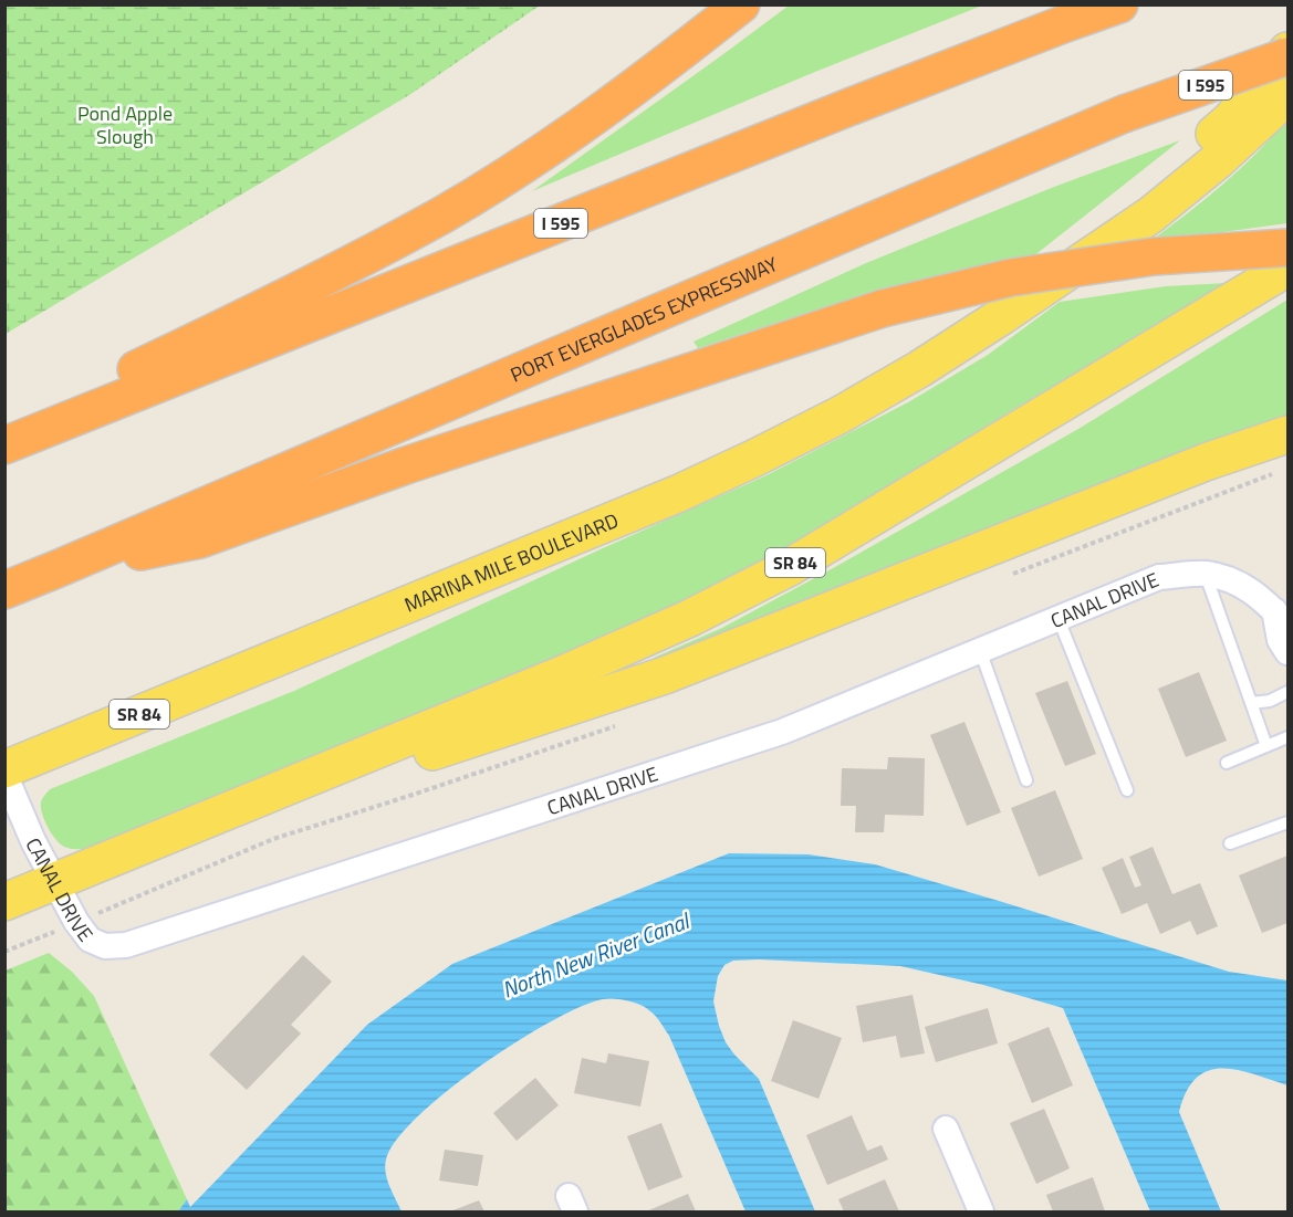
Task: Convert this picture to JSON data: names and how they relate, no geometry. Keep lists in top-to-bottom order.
{
  "streets": {
    "highway": ["I 595", "PORT EVERGLADES EXPRESSWAY"],
    "main road": ["MARINA MILE BOULEVARD", "SR 84"],
    "street": ["CANAL DRIVE"]
  },
  "crossings": [
    ["MARINA MILE BOULEVARD", "SR 84"],
    ["MARINA MILE BOULEVARD", "CANAL DRIVE"],
    ["SR 84", "CANAL DRIVE"]
  ],
  "water": ["North New River Canal"],
  "parks": ["Pond Apple Slough"]
}
